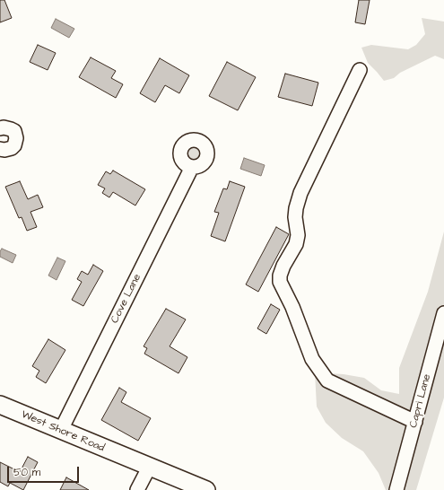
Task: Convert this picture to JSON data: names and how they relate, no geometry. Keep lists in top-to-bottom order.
{
  "streets": {
    "main road": ["West Shore Road"],
    "street": ["Cove Lane", "Capri Lane"]
  },
  "crossings": [
    ["Cove Lane", "West Shore Road"]
  ],
  "scale_bar": "50 m"
}
